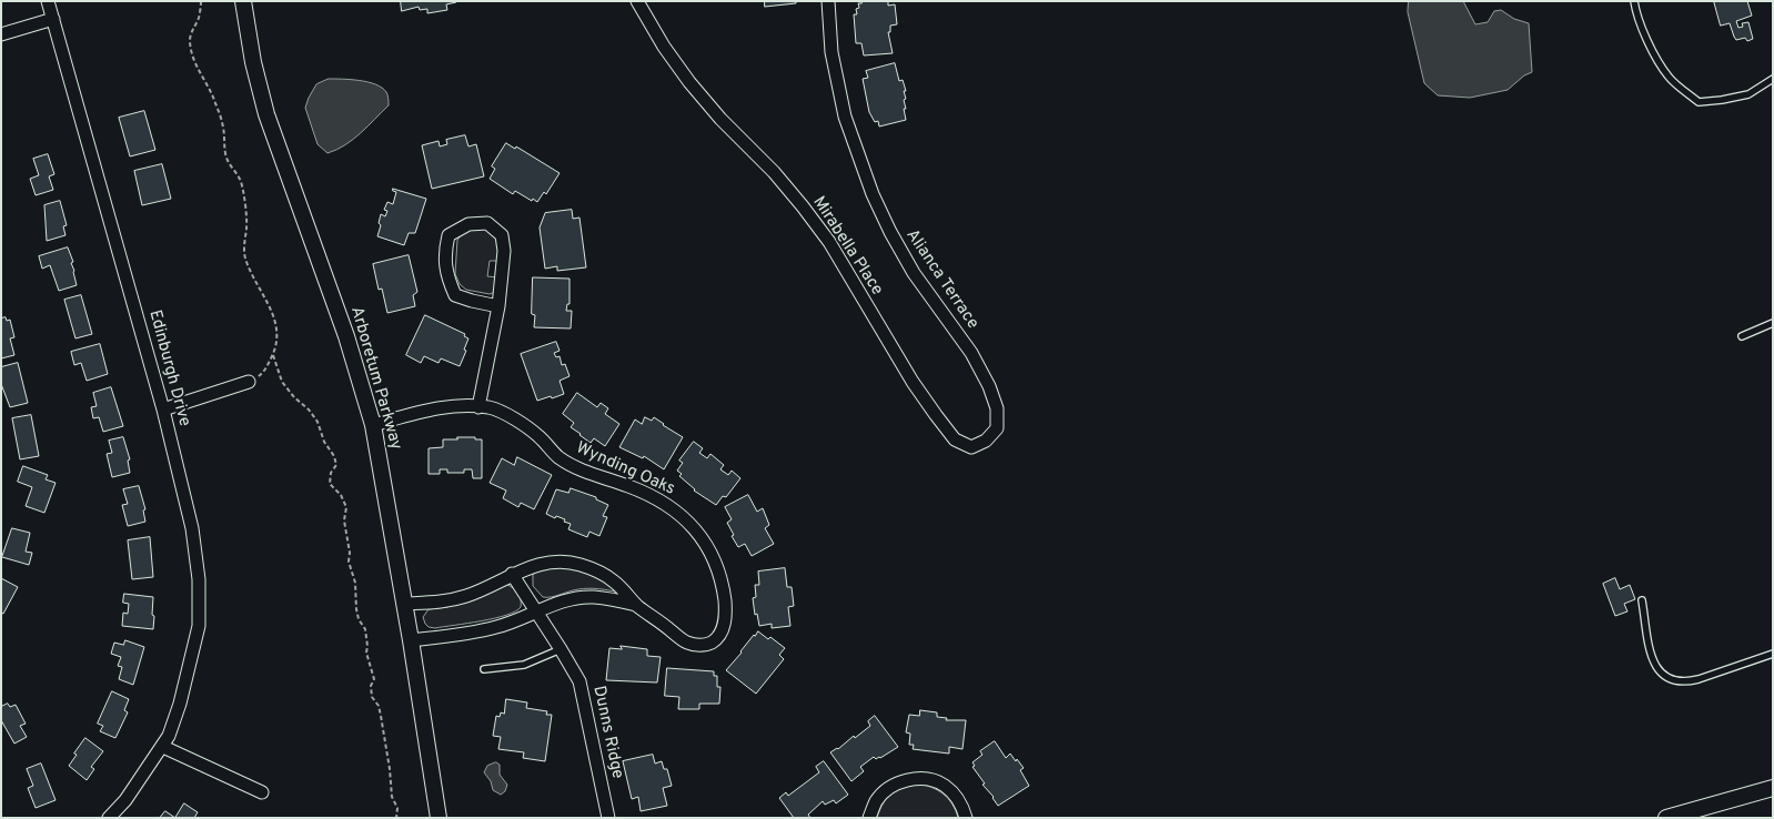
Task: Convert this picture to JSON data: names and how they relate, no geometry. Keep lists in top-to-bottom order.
{
  "streets": {
    "street": [
      "Mirabella Place",
      "Alianca Terrace",
      "Edinburgh Drive",
      "Arboretum Parkway",
      "Wynding Oaks",
      "Dunns Ridge"
    ]
  },
  "crossings": [
    ["Mirabella Place", "Alianca Terrace"],
    ["Arboretum Parkway", "Wynding Oaks"],
    ["Wynding Oaks", "Dunns Ridge"]
  ]
}
